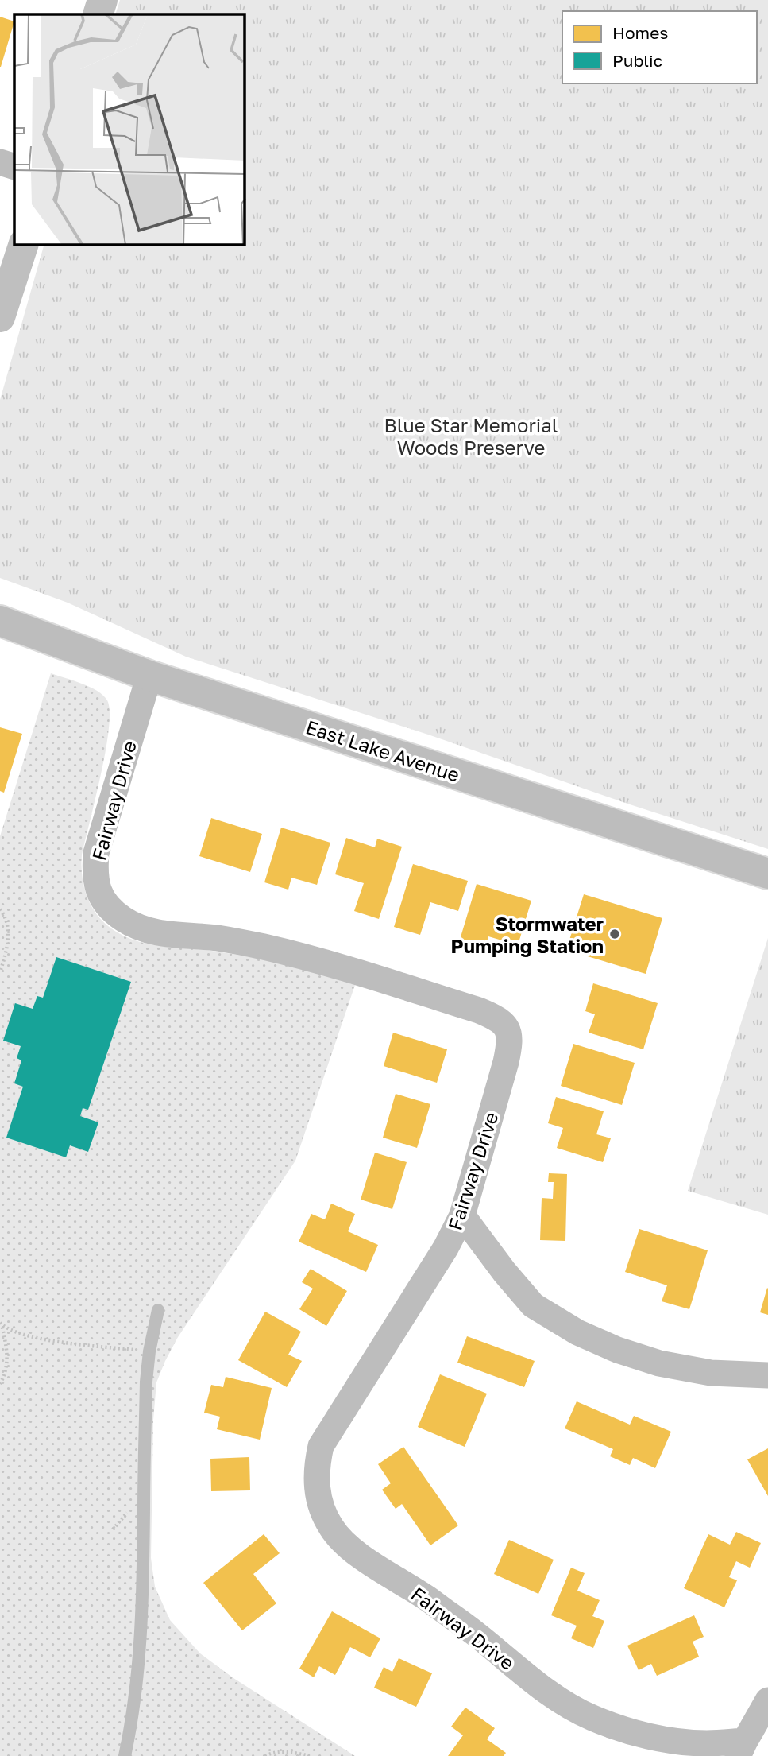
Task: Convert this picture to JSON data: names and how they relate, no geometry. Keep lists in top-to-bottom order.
{
  "streets": {
    "main road": ["East Lake Avenue"],
    "street": ["Fairway Drive"]
  },
  "crossings": [
    ["East Lake Avenue", "Fairway Drive"]
  ],
  "parks": ["Blue Star Memorial Woods Preserve"],
  "places": ["Stormwater Pumping Station"],
  "legend": ["Homes", "Public"]
}
